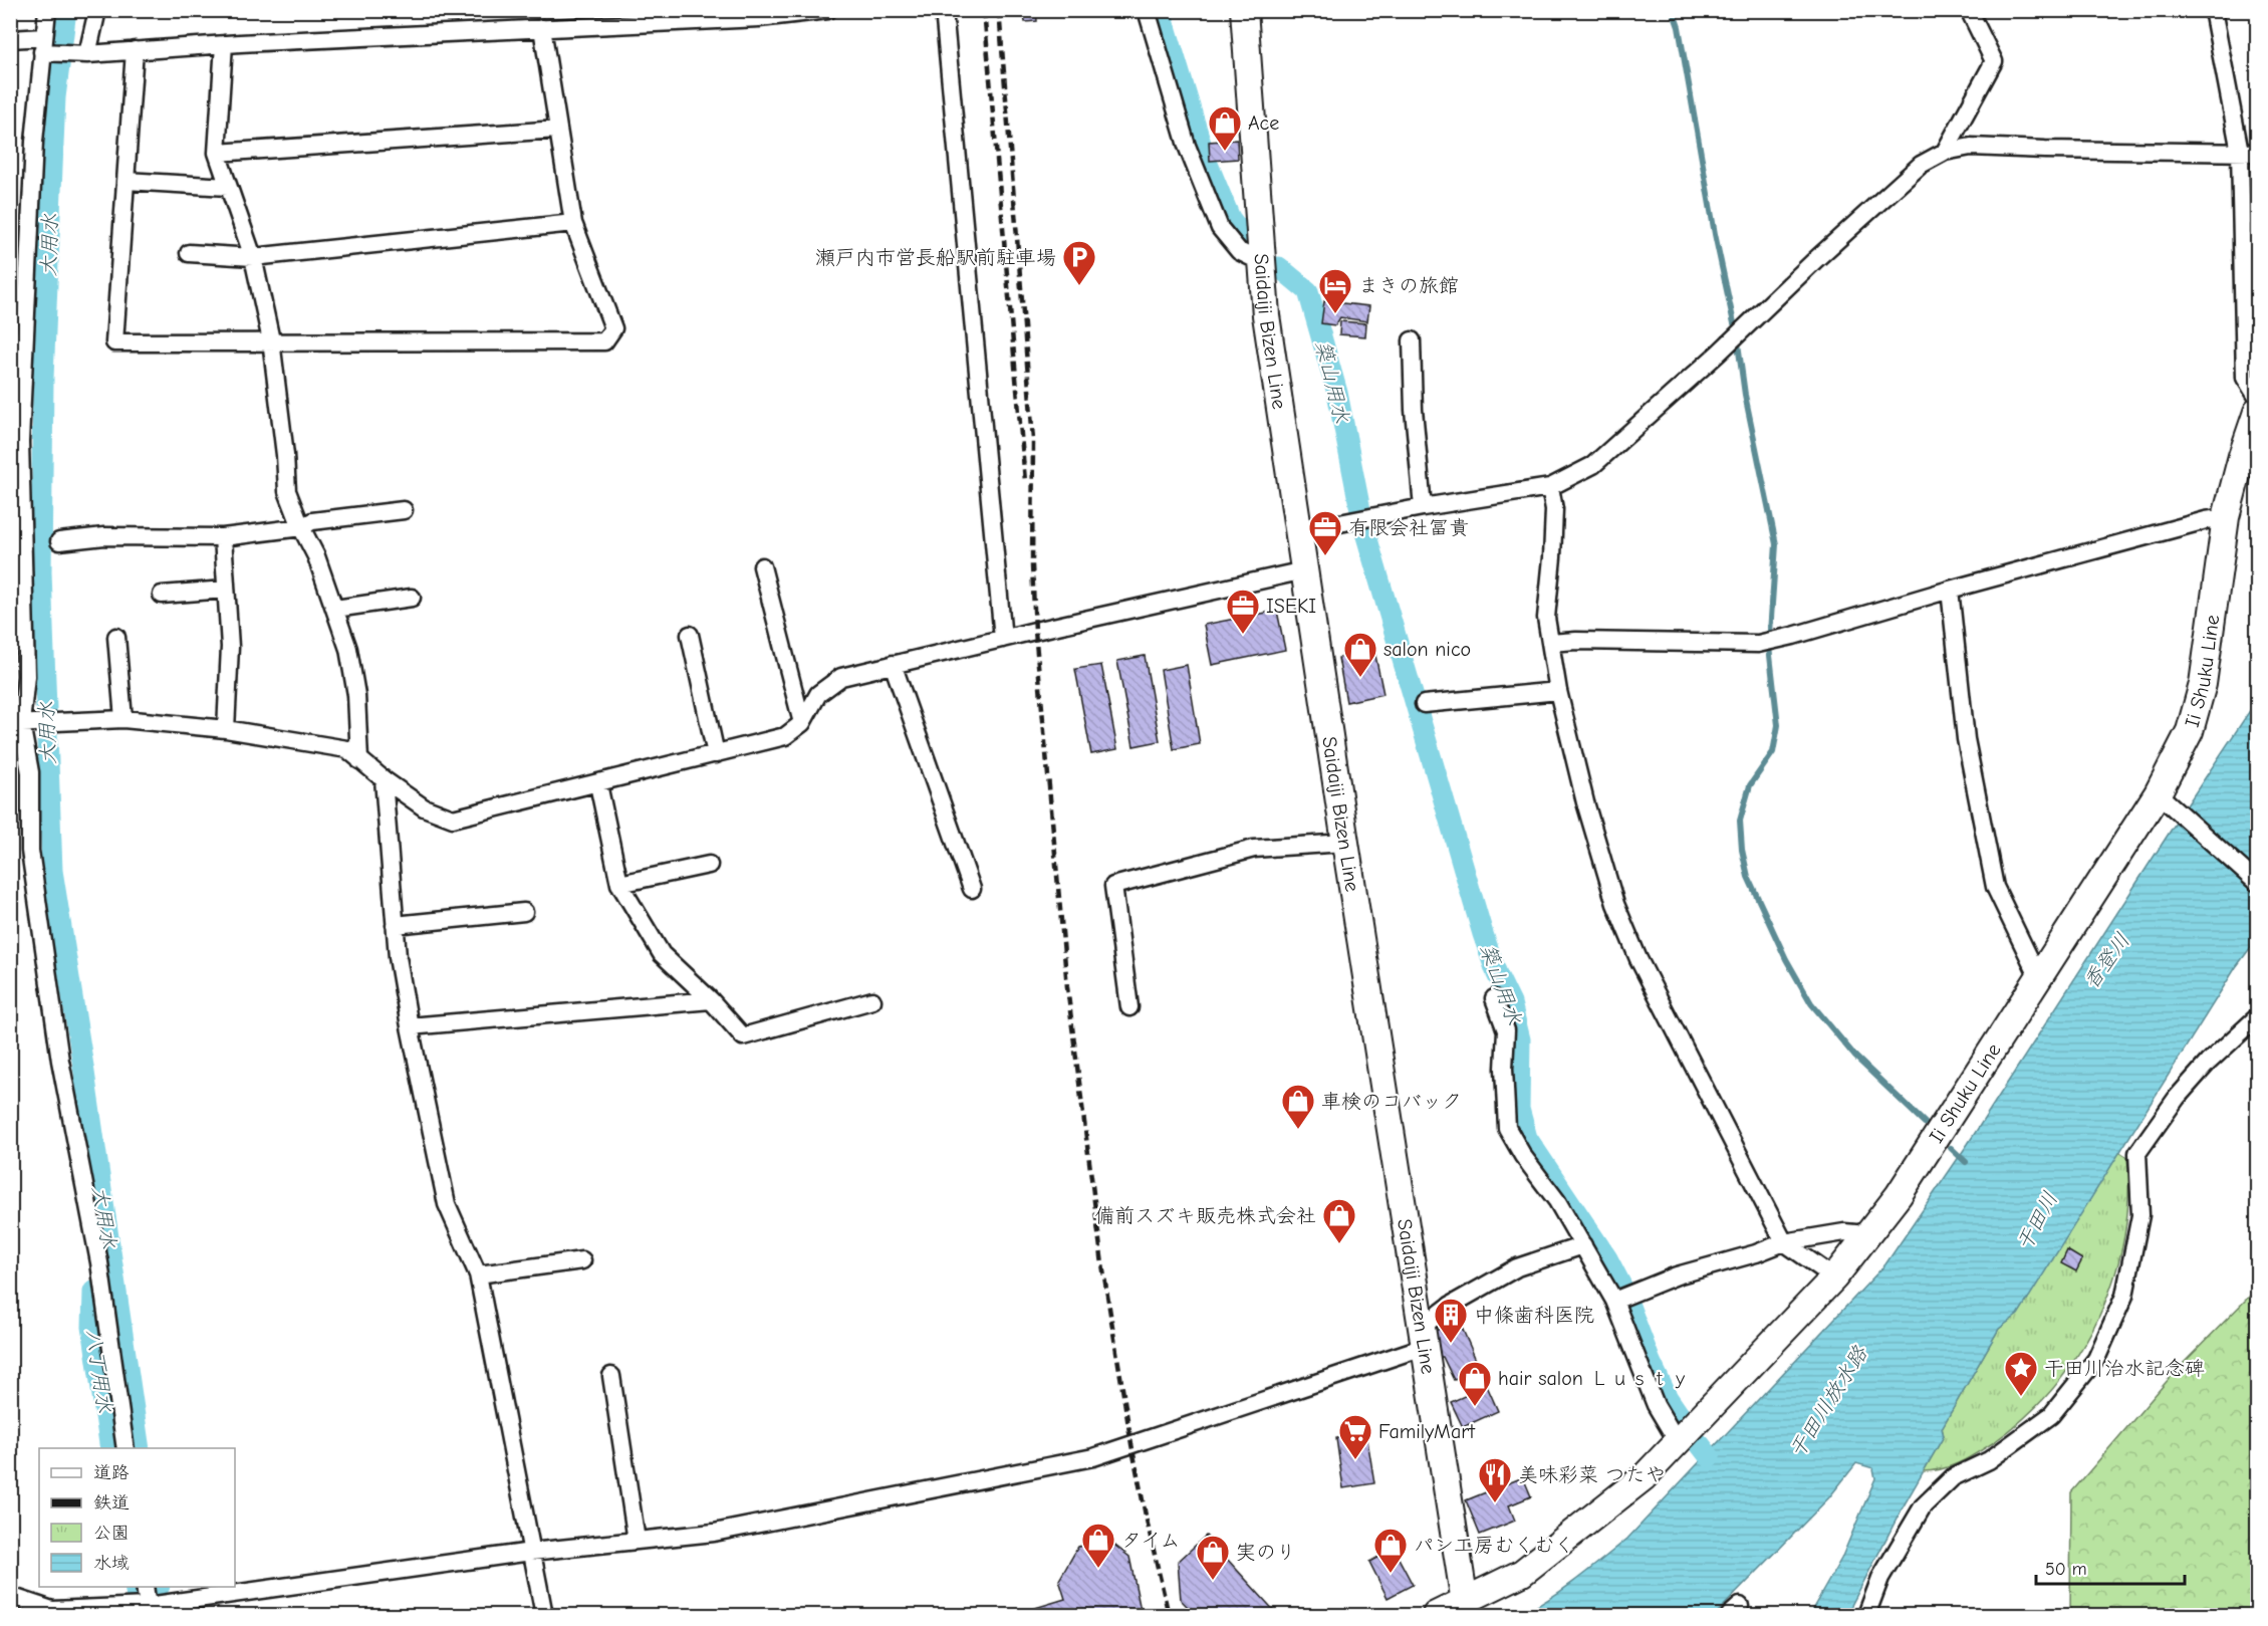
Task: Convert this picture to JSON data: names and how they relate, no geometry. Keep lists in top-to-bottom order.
{
  "streets": {
    "main road": ["Saidaiji Bizen Line", "Ii Shuku Line"]
  },
  "crossings": [
    ["Saidaiji Bizen Line", "Ii Shuku Line"]
  ],
  "water": [
    "大用水",
    "築山用水",
    "香登川",
    "干田川",
    "八丁用水",
    "干田川放水路"
  ],
  "places": {
    "shop": [
      "Ace",
      "salon nico",
      "車検のコバック",
      "備前スズキ販売株式会社",
      "hair salon Ｌｕｓｔｙ",
      "タイム",
      "パン工房むくむく",
      "実のり"
    ],
    "parking": ["瀬戸内市営長船駅前駐車場"],
    "hotel": ["まきの旅館"],
    "office": ["有限会社冨貴", "ISEKI"],
    "building": ["中條歯科医院"],
    "place": ["干田川治水記念碑"],
    "supermarket": ["FamilyMart"],
    "restaurant": ["美味彩菜 つたや"]
  },
  "legend": [
    "道路",
    "鉄道",
    "公園",
    "水域"
  ],
  "scale_bar": "50 m"
}
